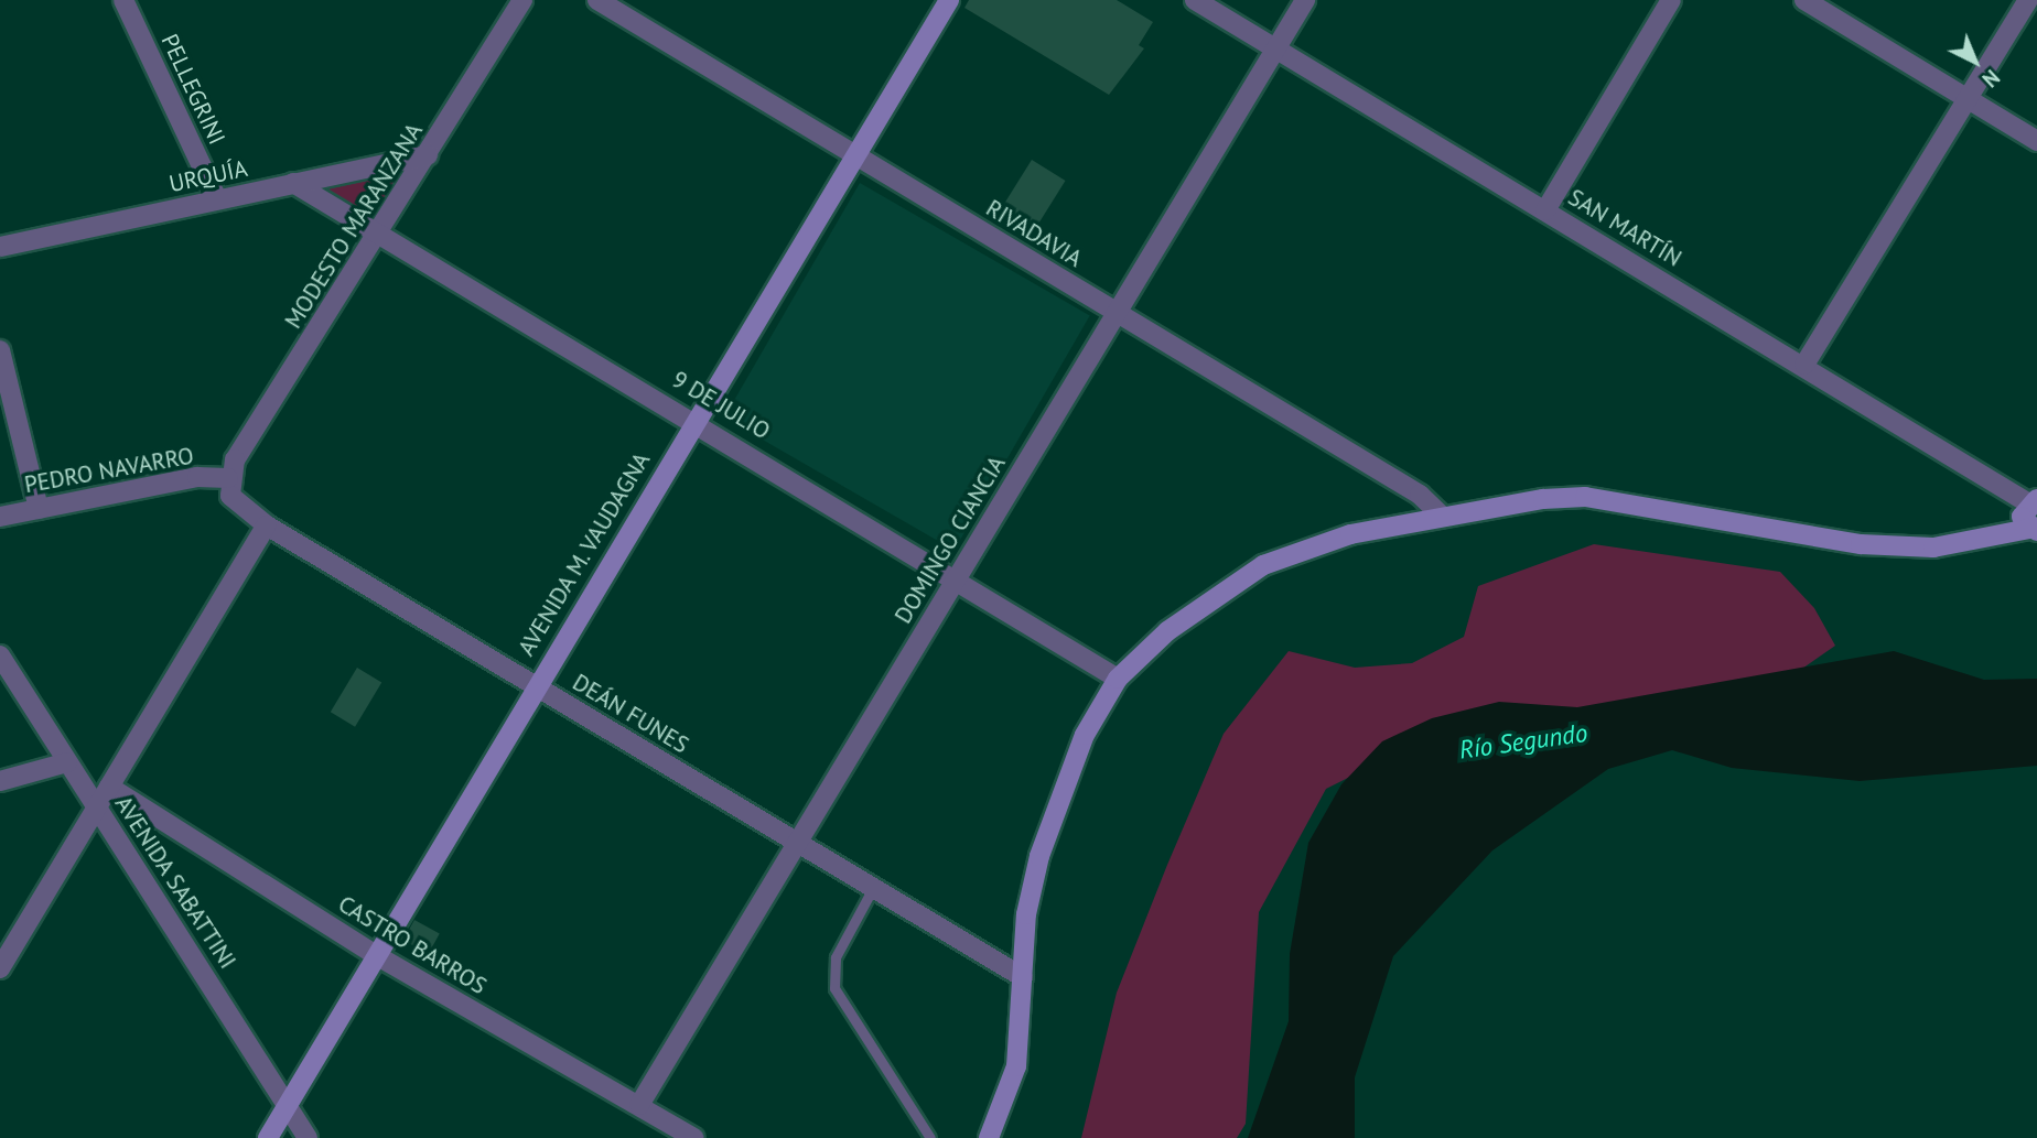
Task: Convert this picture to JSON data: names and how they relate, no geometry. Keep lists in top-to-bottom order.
{
  "streets": {
    "main road": ["AVENIDA M. VAUDAGNA"],
    "street": [
      "PELLEGRINI",
      "URQUÍA",
      "MODESTO MARANZANA",
      "SAN MARTÍN",
      "RIVADAVIA",
      "9 DE JULIO",
      "PEDRO NAVARRO",
      "DOMINGO CIANCIA",
      "DEÁN FUNES",
      "AVENIDA SABATTINI",
      "CASTRO BARROS"
    ]
  },
  "crossings": [
    ["PELLEGRINI", "URQUÍA"],
    ["URQUÍA", "MODESTO MARANZANA"],
    ["URQUÍA", "9 DE JULIO"],
    ["MODESTO MARANZANA", "9 DE JULIO"],
    ["MODESTO MARANZANA", "PEDRO NAVARRO"],
    ["MODESTO MARANZANA", "DEÁN FUNES"],
    ["SAN MARTÍN", "DOMINGO CIANCIA"],
    ["RIVADAVIA", "DOMINGO CIANCIA"],
    ["RIVADAVIA", "AVENIDA M. VAUDAGNA"],
    ["9 DE JULIO", "DOMINGO CIANCIA"],
    ["9 DE JULIO", "AVENIDA M. VAUDAGNA"],
    ["PEDRO NAVARRO", "DEÁN FUNES"],
    ["DOMINGO CIANCIA", "DEÁN FUNES"],
    ["DOMINGO CIANCIA", "CASTRO BARROS"],
    ["AVENIDA M. VAUDAGNA", "DEÁN FUNES"],
    ["AVENIDA M. VAUDAGNA", "AVENIDA SABATTINI"],
    ["AVENIDA M. VAUDAGNA", "CASTRO BARROS"]
  ],
  "water": ["Río Segundo"],
  "north": "bottom right"
}
